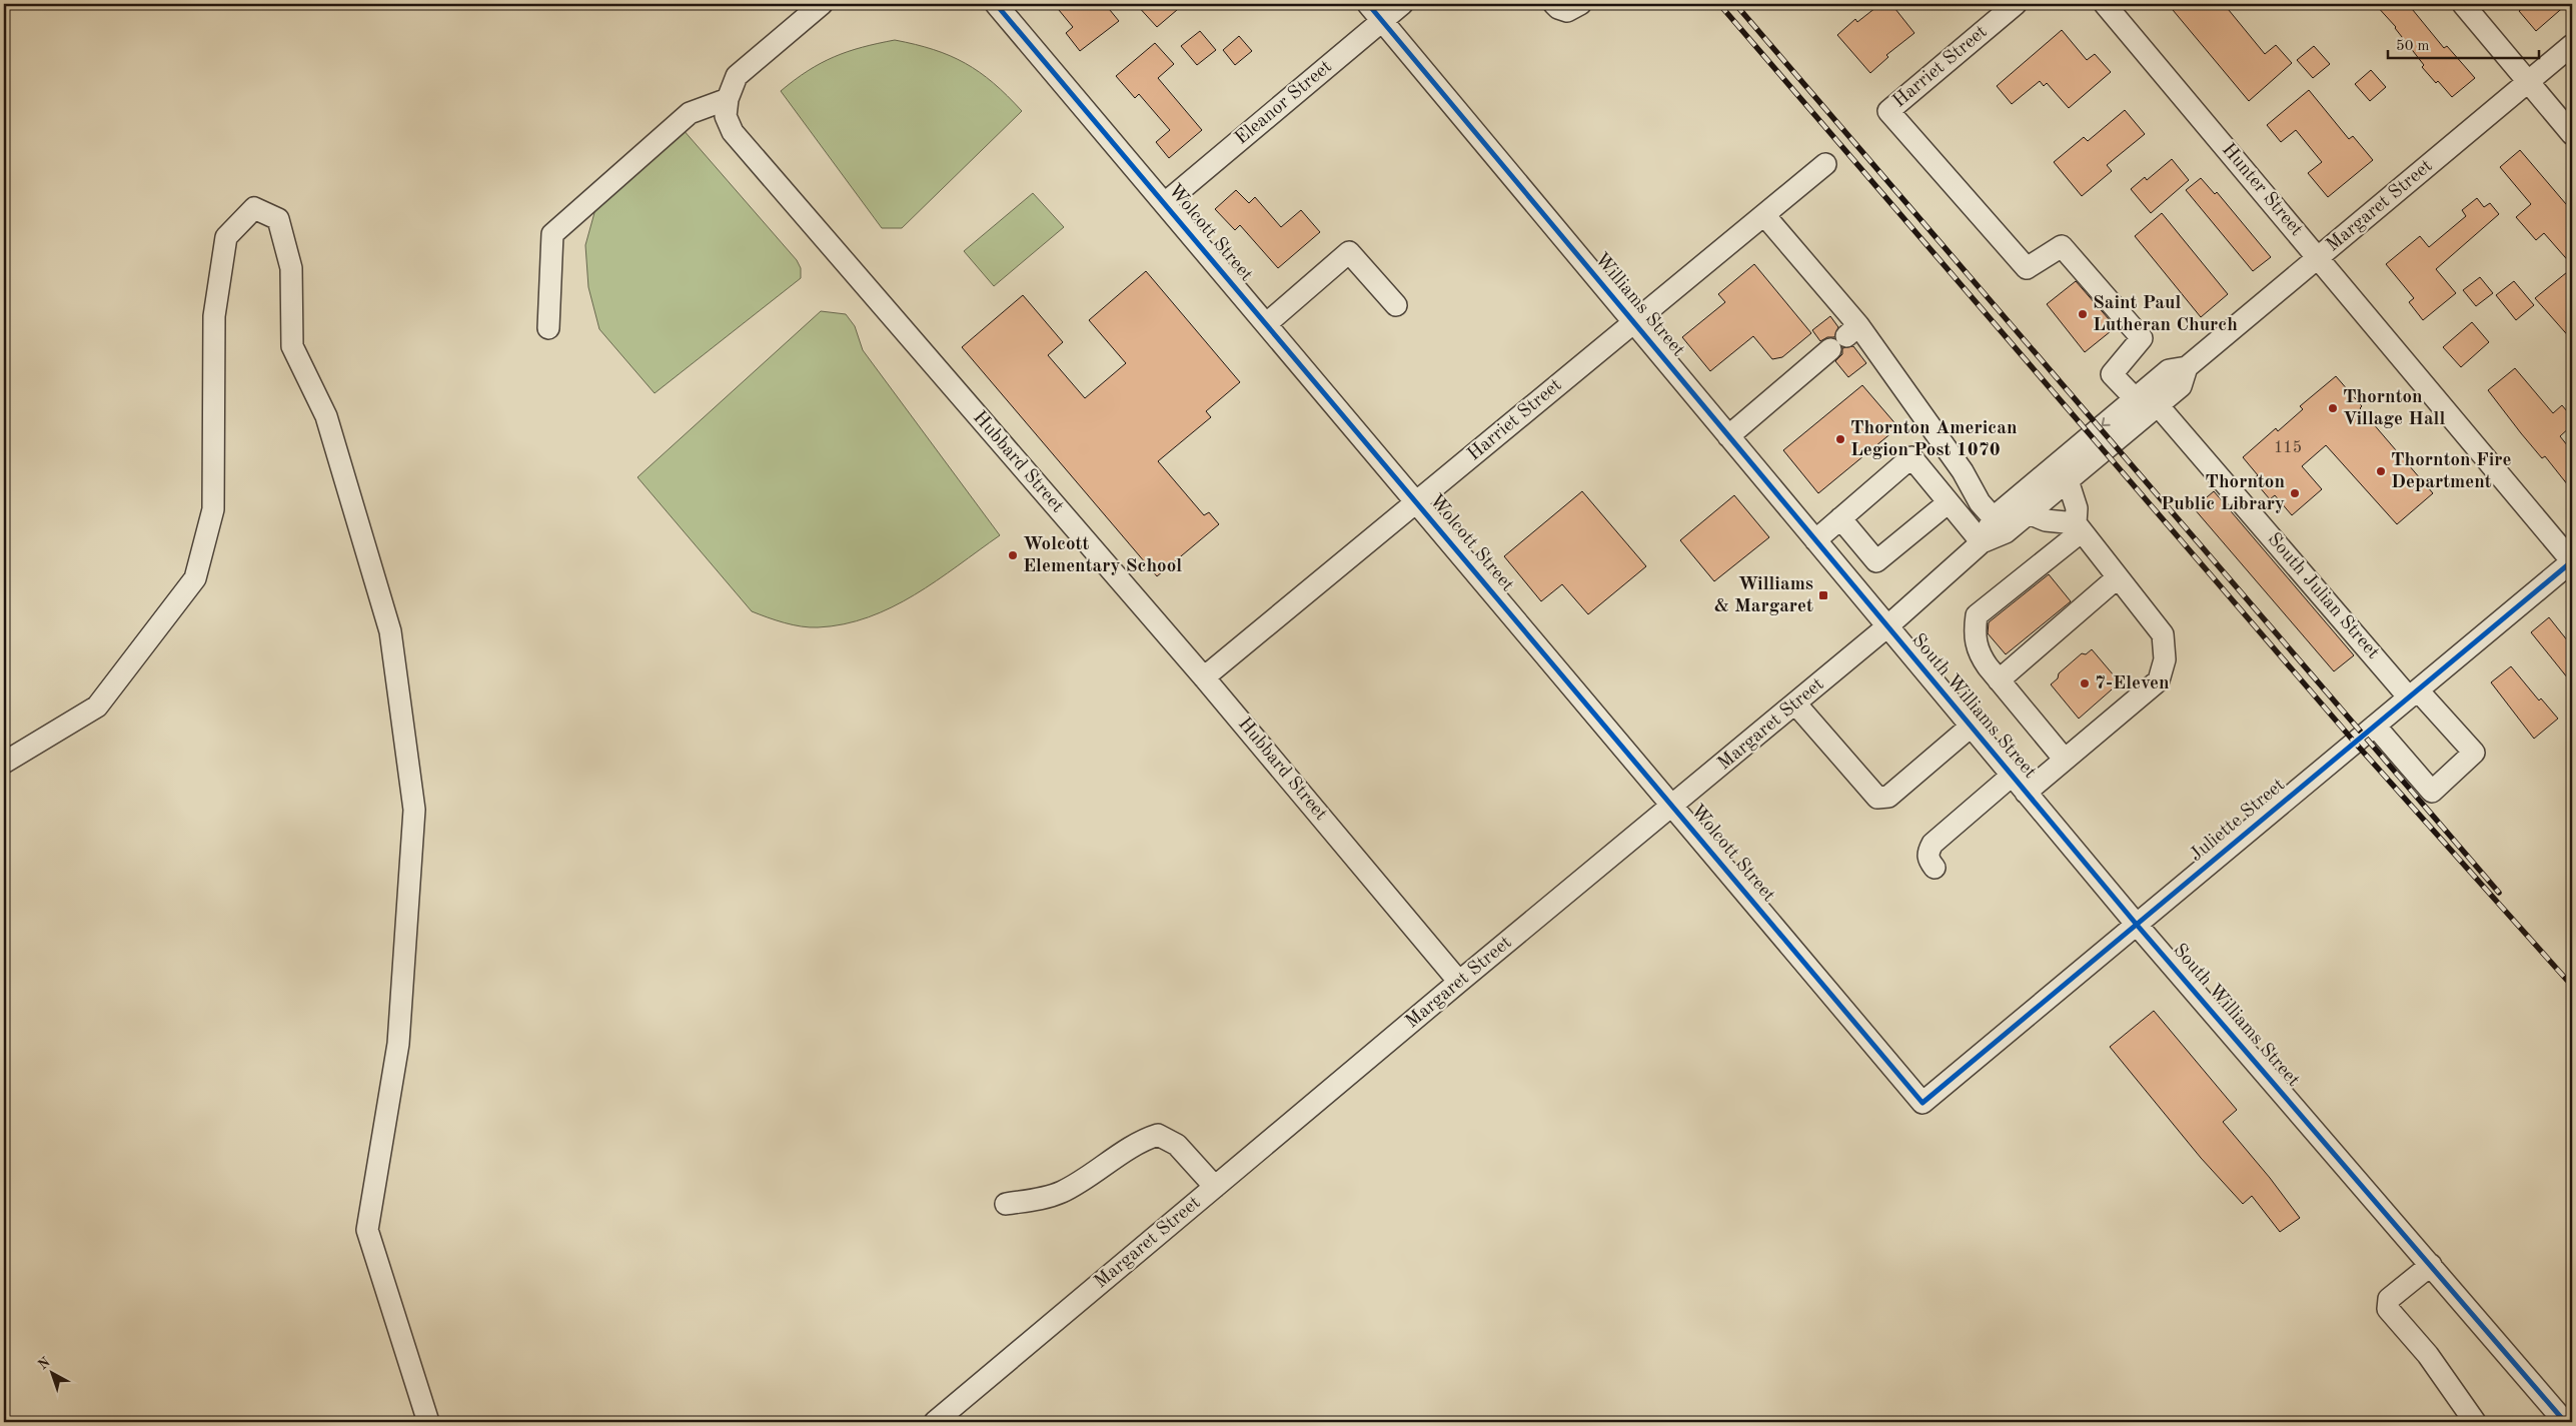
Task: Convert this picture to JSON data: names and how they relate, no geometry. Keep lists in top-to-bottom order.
{
  "streets": {
    "street": [
      "Harriet Street",
      "Eleanor Street",
      "Hunter Street",
      "Margaret Street",
      "Wolcott Street",
      "Williams Street",
      "Hubbard Street",
      "South Julian Street",
      "South Williams Street",
      "Juliette Street"
    ]
  },
  "crossings": [
    ["Harriet Street", "Margaret Street"],
    ["Harriet Street", "Wolcott Street"],
    ["Harriet Street", "Williams Street"],
    ["Harriet Street", "Hubbard Street"],
    ["Eleanor Street", "Wolcott Street"],
    ["Eleanor Street", "Williams Street"],
    ["Hunter Street", "Margaret Street"],
    ["Hunter Street", "Juliette Street"],
    ["Margaret Street", "Wolcott Street"],
    ["Margaret Street", "Williams Street"],
    ["Margaret Street", "Hubbard Street"],
    ["Margaret Street", "South Julian Street"],
    ["Margaret Street", "South Williams Street"],
    ["Wolcott Street", "Juliette Street"],
    ["Williams Street", "South Williams Street"],
    ["South Julian Street", "Juliette Street"],
    ["South Williams Street", "Juliette Street"]
  ],
  "places": {
    "other": [
      "Saint Paul Lutheran Church",
      "Thornton Village Hall",
      "Thornton American Legion Post 1070",
      "Thornton Fire Department",
      "Thornton Public Library",
      "Wolcott Elementary School",
      "7-Eleven"
    ],
    "transit": ["Williams & Margaret"]
  },
  "house_numbers": ["115"],
  "scale_bar": "50 m",
  "north": "top left"
}
